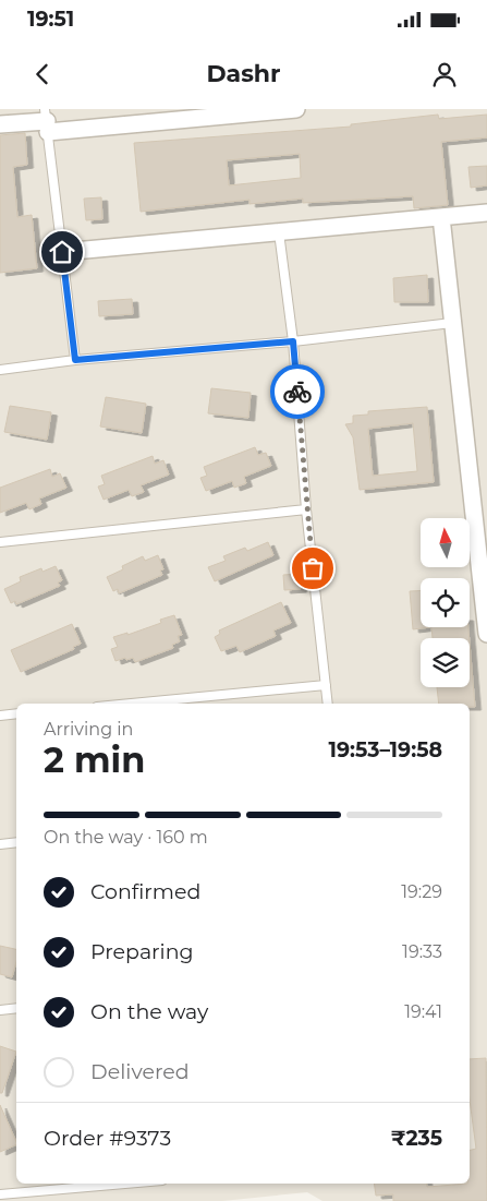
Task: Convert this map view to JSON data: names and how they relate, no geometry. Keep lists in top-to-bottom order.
{
  "north": "top",
  "page": {
    "status": "19:51",
    "header": "Dashr",
    "heading": ["2 min", "Arriving in", "19:53–19:58"],
    "panel": ["Order #9373", "₹235"],
    "bar": "On the way · 160 m",
    "list": [
      ["Confirmed", "19:29"],
      ["Preparing", "19:33"],
      ["On the way", "19:41"],
      "Delivered"
    ]
  }
}
